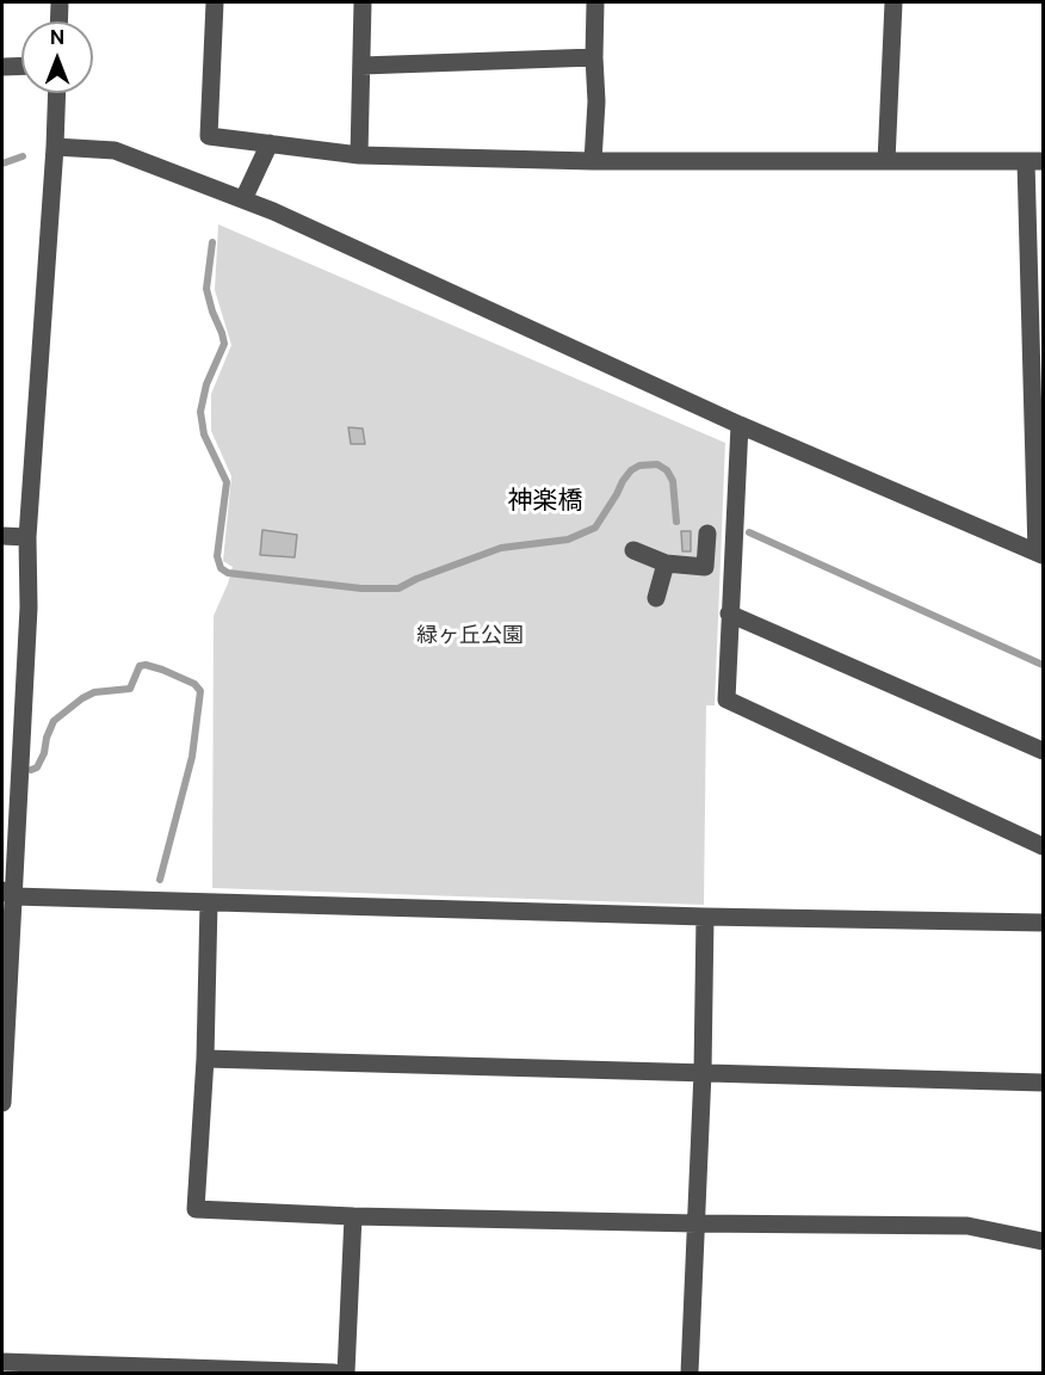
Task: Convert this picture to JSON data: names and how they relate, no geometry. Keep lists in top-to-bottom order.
{
  "districts": ["神楽橋"],
  "parks": ["緑ヶ丘公園"],
  "north": "top"
}
